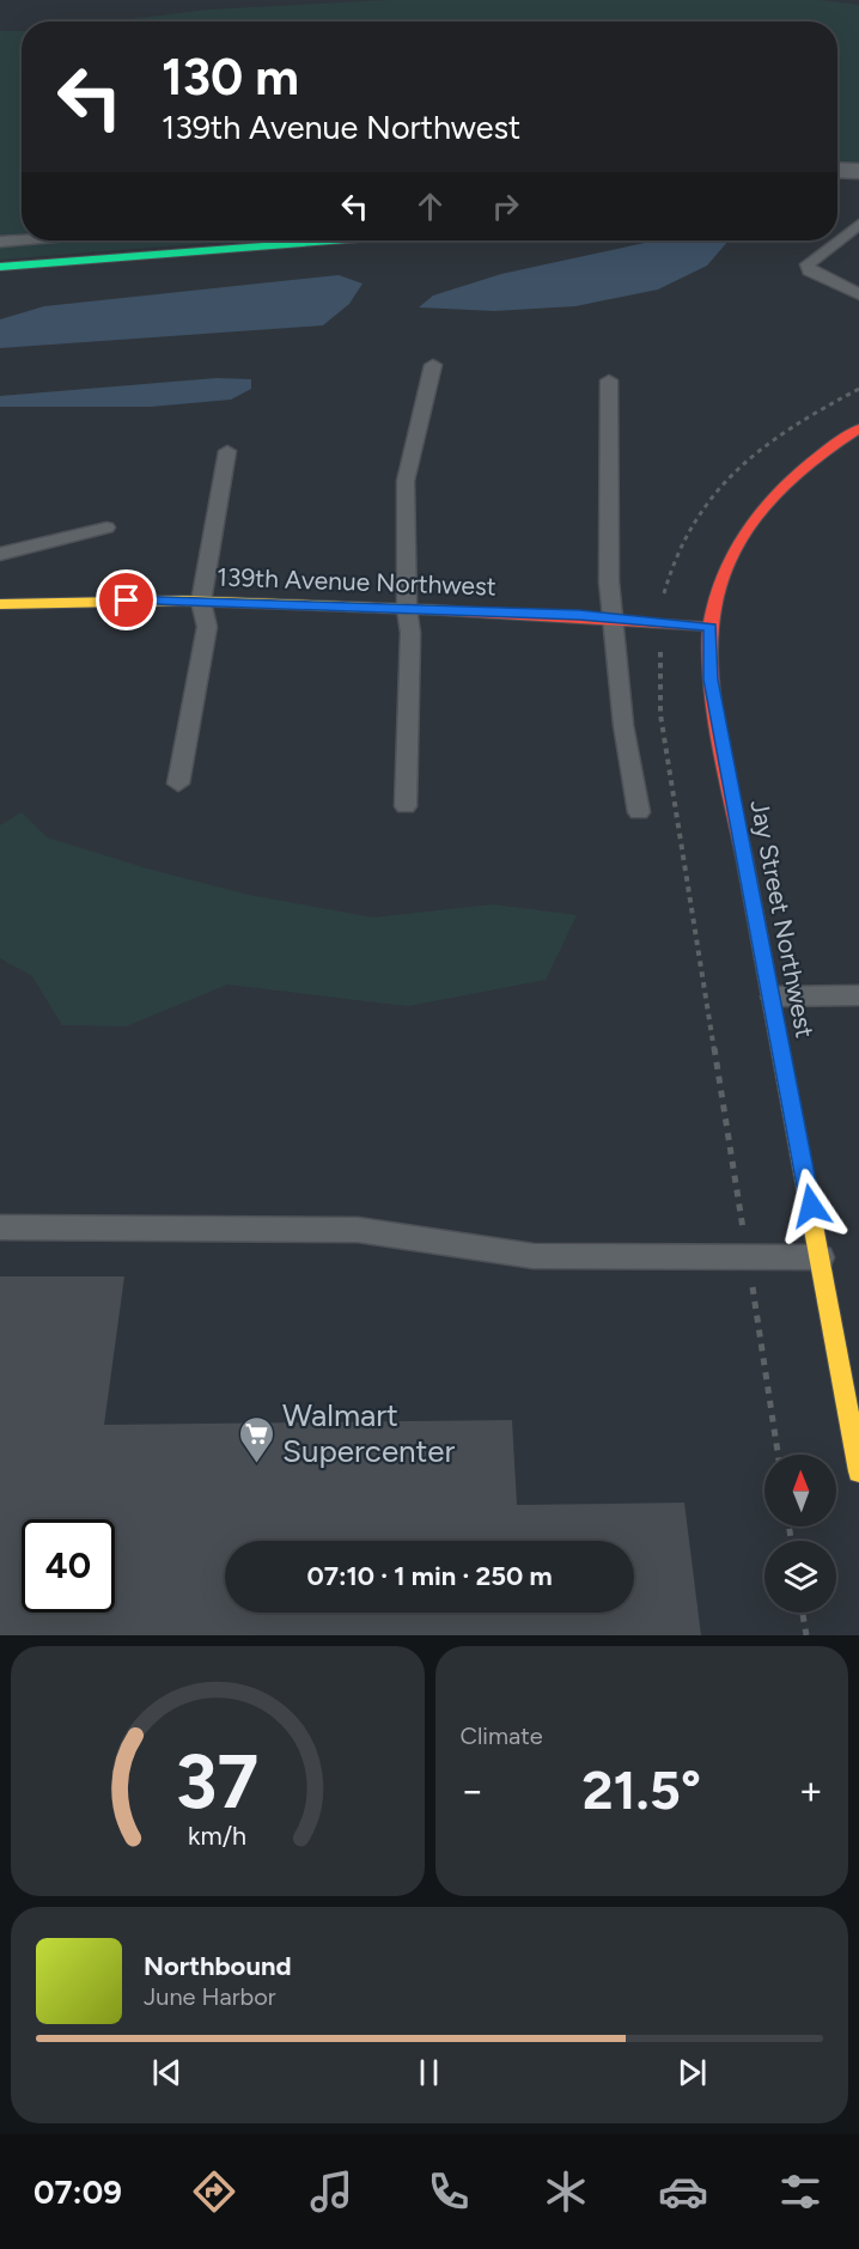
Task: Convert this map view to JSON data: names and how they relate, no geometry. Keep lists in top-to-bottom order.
{
  "streets": {
    "street": ["139th Avenue Northwest", "Jay Street Northwest"]
  },
  "crossings": [
    ["139th Avenue Northwest", "Jay Street Northwest"]
  ],
  "places": {
    "supermarket": ["Walmart Supercenter"]
  },
  "north": "top",
  "page": {
    "turn": ["130 m", "139th Avenue Northwest"],
    "limit": "40",
    "trip": "07:10 · 1 min · 250 m",
    "tile": "Climate",
    "heat": ["−", "21.5°", "+"],
    "song": ["Northbound", "June Harbor"],
    "tabs": "07:09",
    "gauge": ["37", "km/h"]
  }
}
